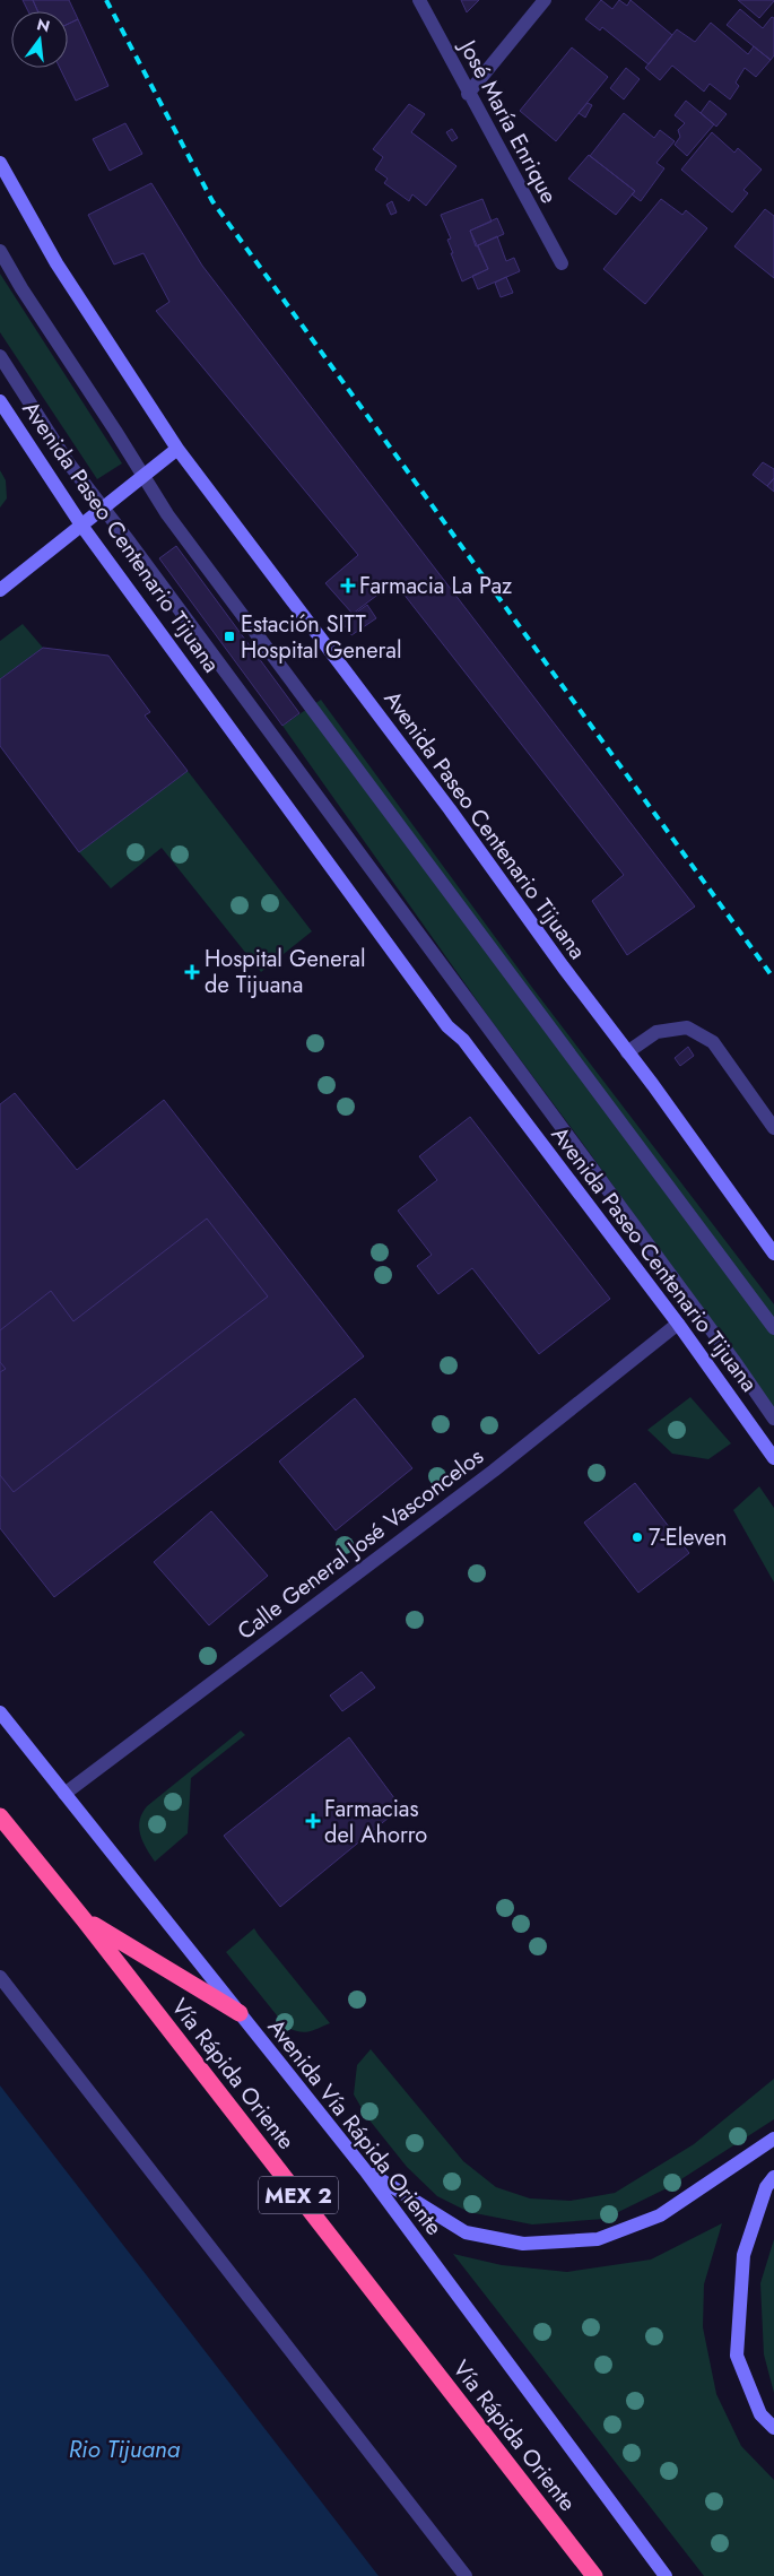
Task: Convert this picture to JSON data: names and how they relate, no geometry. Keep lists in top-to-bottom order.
{
  "streets": {
    "highway": ["Vía Rápida Oriente", "MEX 2"],
    "main road": ["Avenida Paseo Centenario Tijuana", "Avenida Vía Rápida Oriente"],
    "street": ["José María Enrique", "Calle General José Vasconcelos"]
  },
  "crossings": [
    ["Avenida Paseo Centenario Tijuana", "Calle General José Vasconcelos"],
    ["Calle General José Vasconcelos", "Avenida Vía Rápida Oriente"]
  ],
  "water": ["Rio Tijuana"],
  "places": {
    "health": ["Farmacia La Paz", "Hospital General de Tijuana", "Farmacias del Ahorro"],
    "transit": ["Estación SITT Hospital General"],
    "other": ["7-Eleven"]
  },
  "north": "top"
}
